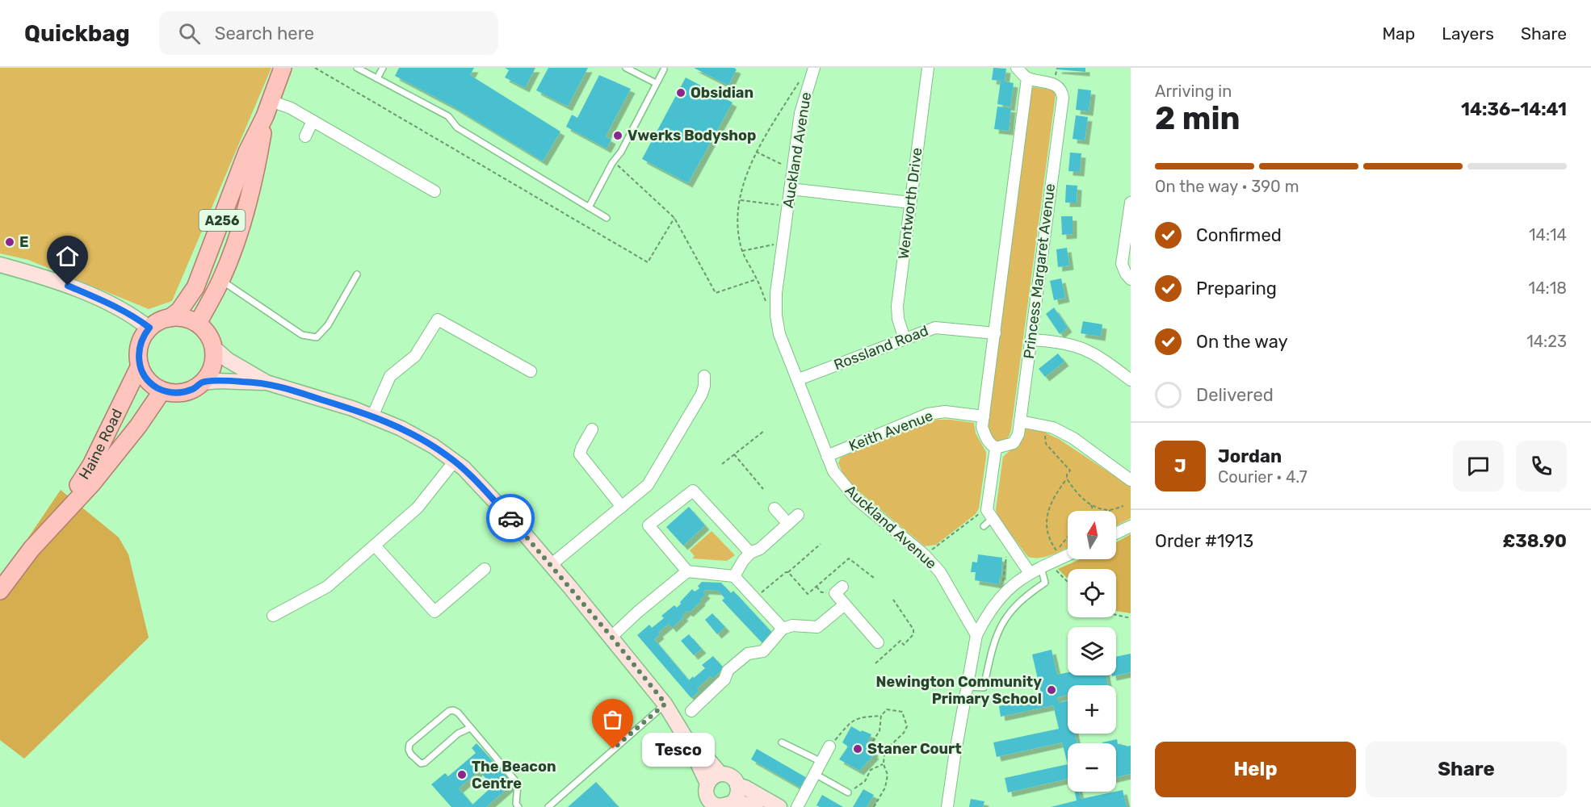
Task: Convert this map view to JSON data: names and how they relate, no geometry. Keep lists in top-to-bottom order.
{
  "streets": {
    "main road": ["A256", "Haine Road"],
    "street": [
      "Auckland Avenue",
      "Wentworth Drive",
      "Princess Margaret Avenue",
      "Rossland Road",
      "Keith Avenue"
    ]
  },
  "crossings": [
    ["Auckland Avenue", "Rossland Road"],
    ["Auckland Avenue", "Keith Avenue"],
    ["Wentworth Drive", "Rossland Road"],
    ["A256", "Haine Road"]
  ],
  "places": [
    "Obsidian",
    "Vwerks Bodyshop",
    "E",
    "Newington Community Primary School",
    "Tesco",
    "Staner Court",
    "The Beacon Centre"
  ],
  "north": "top",
  "page": {
    "header": "Quickbag",
    "search": "Search here",
    "nav": ["Map", "Layers", "Share"],
    "heading": ["2 min", "Arriving in", "14:36–14:41"],
    "panel": [
      "Jordan",
      "Courier · 4.7",
      "Order #1913",
      "£38.90"
    ],
    "bar": "On the way · 390 m",
    "list": [
      ["Confirmed", "14:14"],
      ["Preparing", "14:18"],
      ["On the way", "14:23"],
      "Delivered"
    ],
    "round": "J",
    "map_buttons": ["+", "−"],
    "buttons": ["Help", "Share"],
    "bubble": "Tesco"
  }
}
